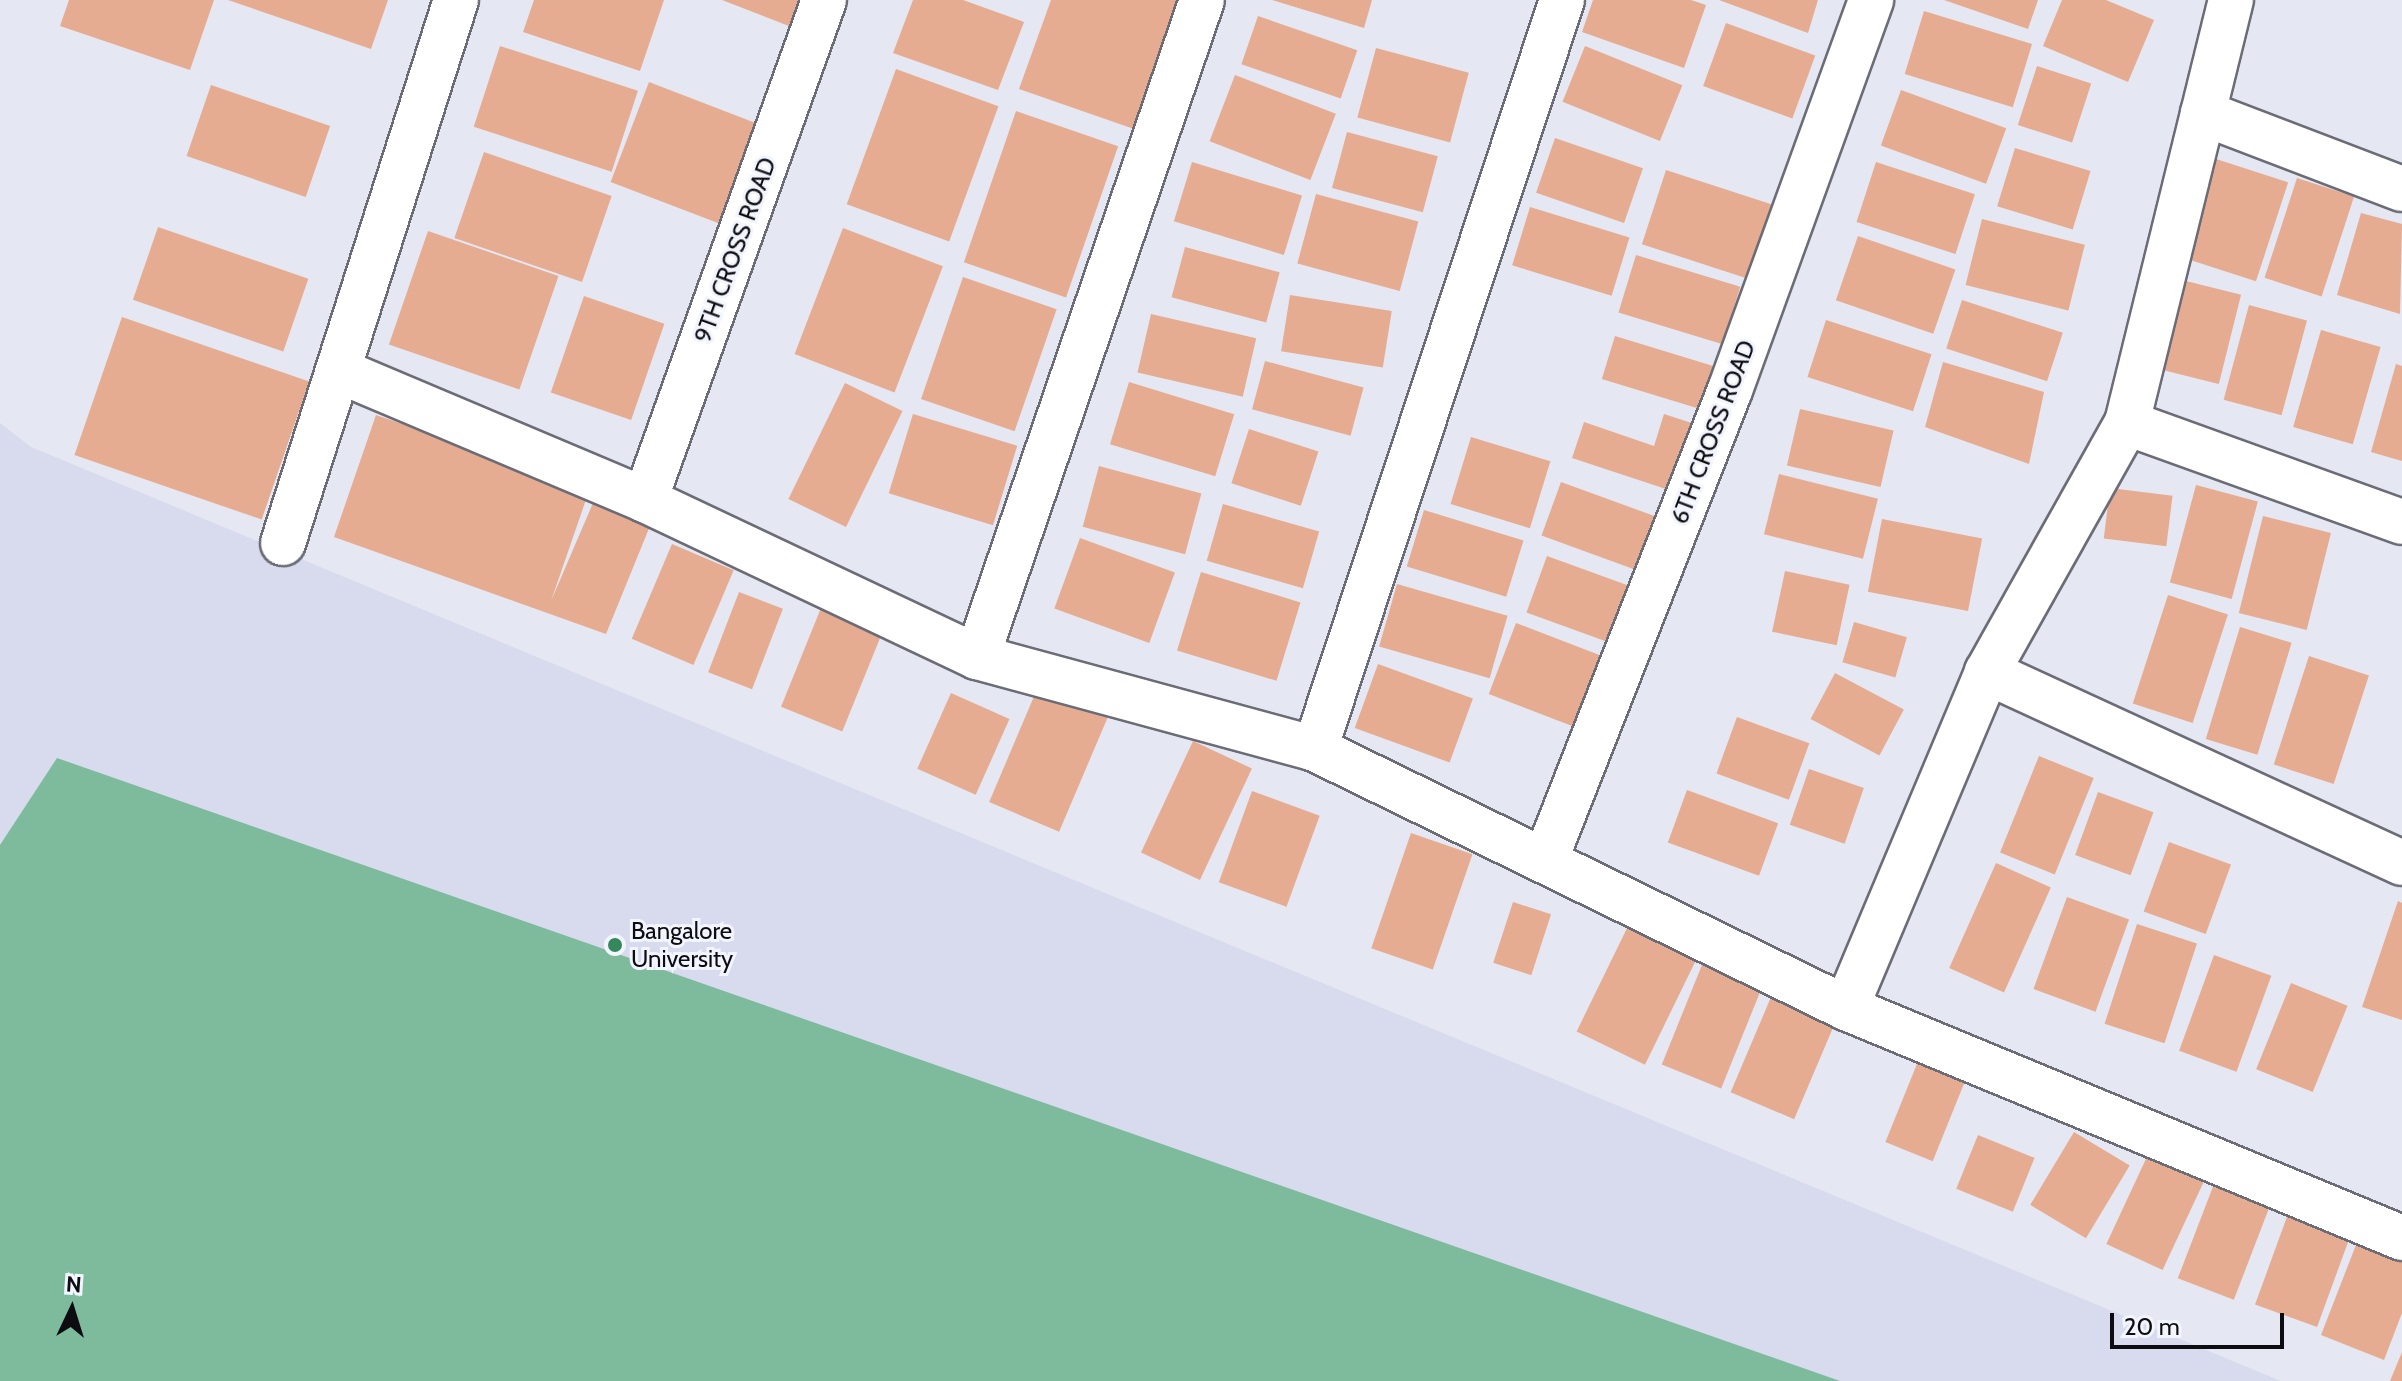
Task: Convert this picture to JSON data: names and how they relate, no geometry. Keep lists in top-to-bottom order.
{
  "streets": {
    "street": ["9TH CROSS ROAD", "6TH CROSS ROAD"]
  },
  "places": ["Bangalore University"],
  "scale_bar": "20 m",
  "north": "top"
}
